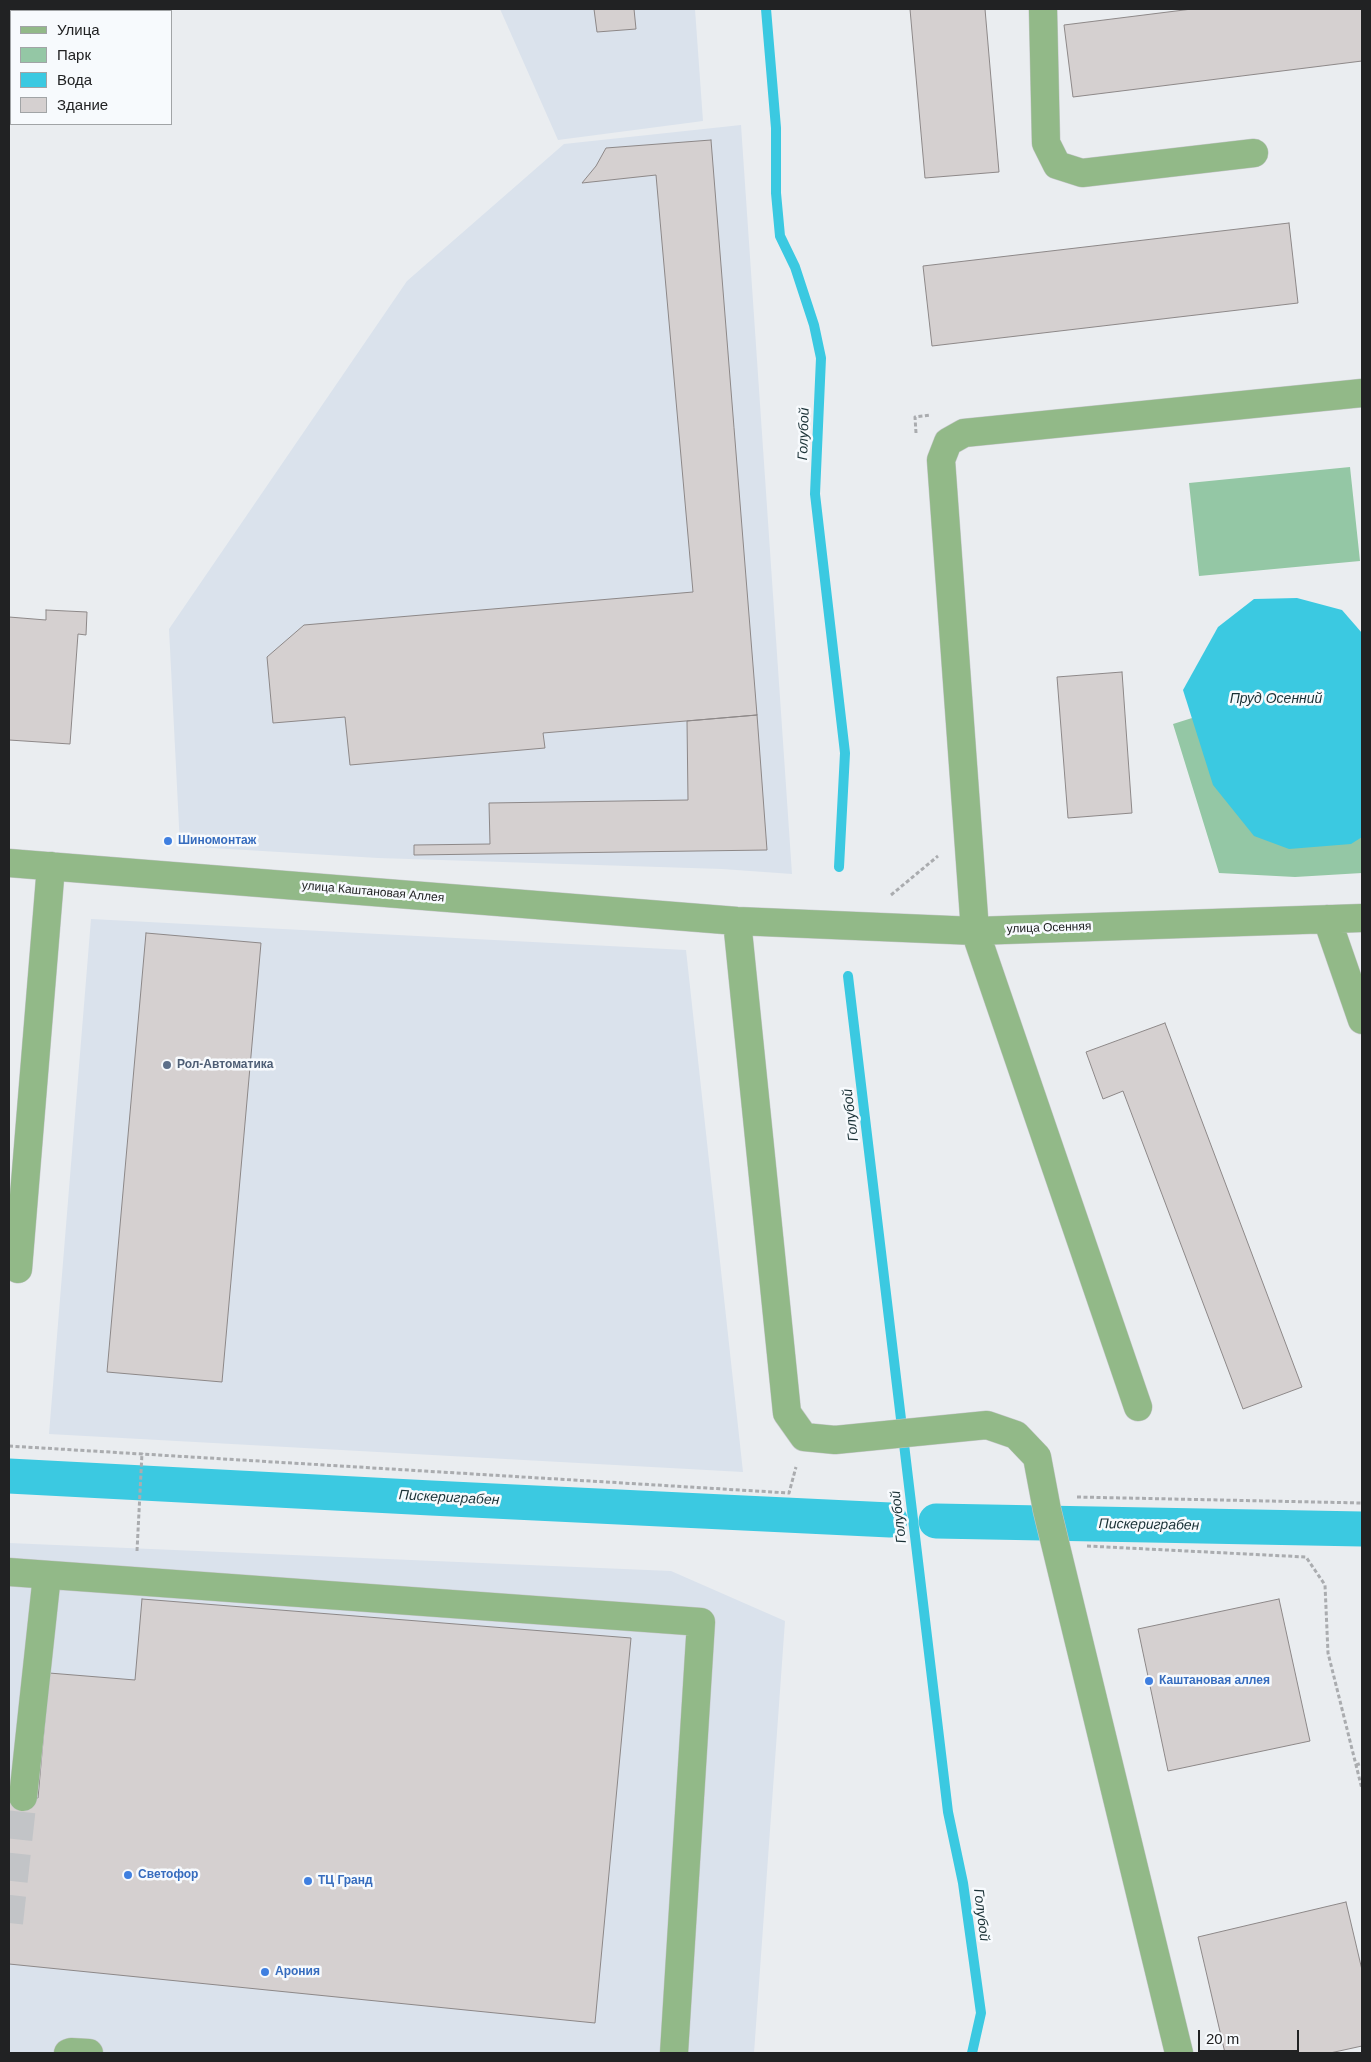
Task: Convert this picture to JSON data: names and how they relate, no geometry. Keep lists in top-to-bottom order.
{
  "streets": {
    "street": ["улица Каштановая Аллея", "улица Осенняя"]
  },
  "crossings": [
    ["улица Каштановая Аллея", "улица Осенняя"]
  ],
  "water": ["Голубой", "Пруд Осенний", "Пискериграбен"],
  "places": [
    "Шиномонтаж",
    "Рол-Автоматика",
    "Каштановая аллея",
    "Светофор",
    "ТЦ Гранд",
    "Арония"
  ],
  "legend": [
    "Улица",
    "Парк",
    "Вода",
    "Здание"
  ],
  "scale_bar": "20 m"
}
